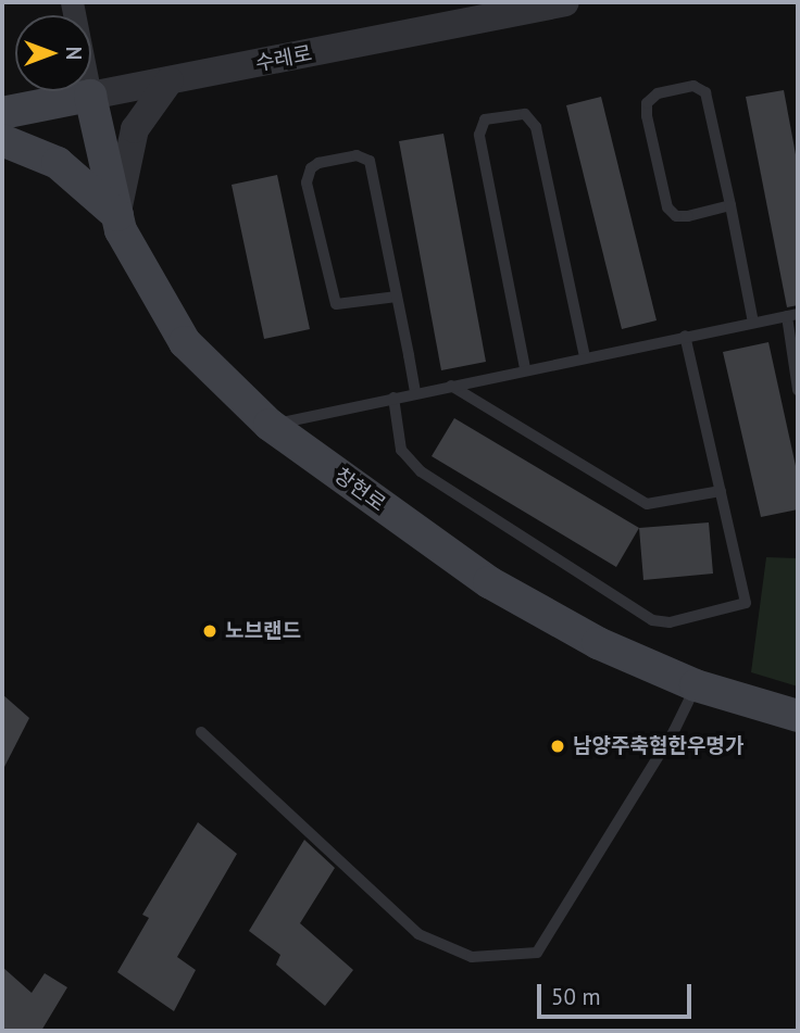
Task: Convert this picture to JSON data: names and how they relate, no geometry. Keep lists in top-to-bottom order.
{
  "streets": {
    "main road": ["수레로", "창현로"]
  },
  "crossings": [
    ["수레로", "창현로"]
  ],
  "places": ["노브랜드", "남양주축협한우명가"],
  "scale_bar": "50 m",
  "north": "right"
}
